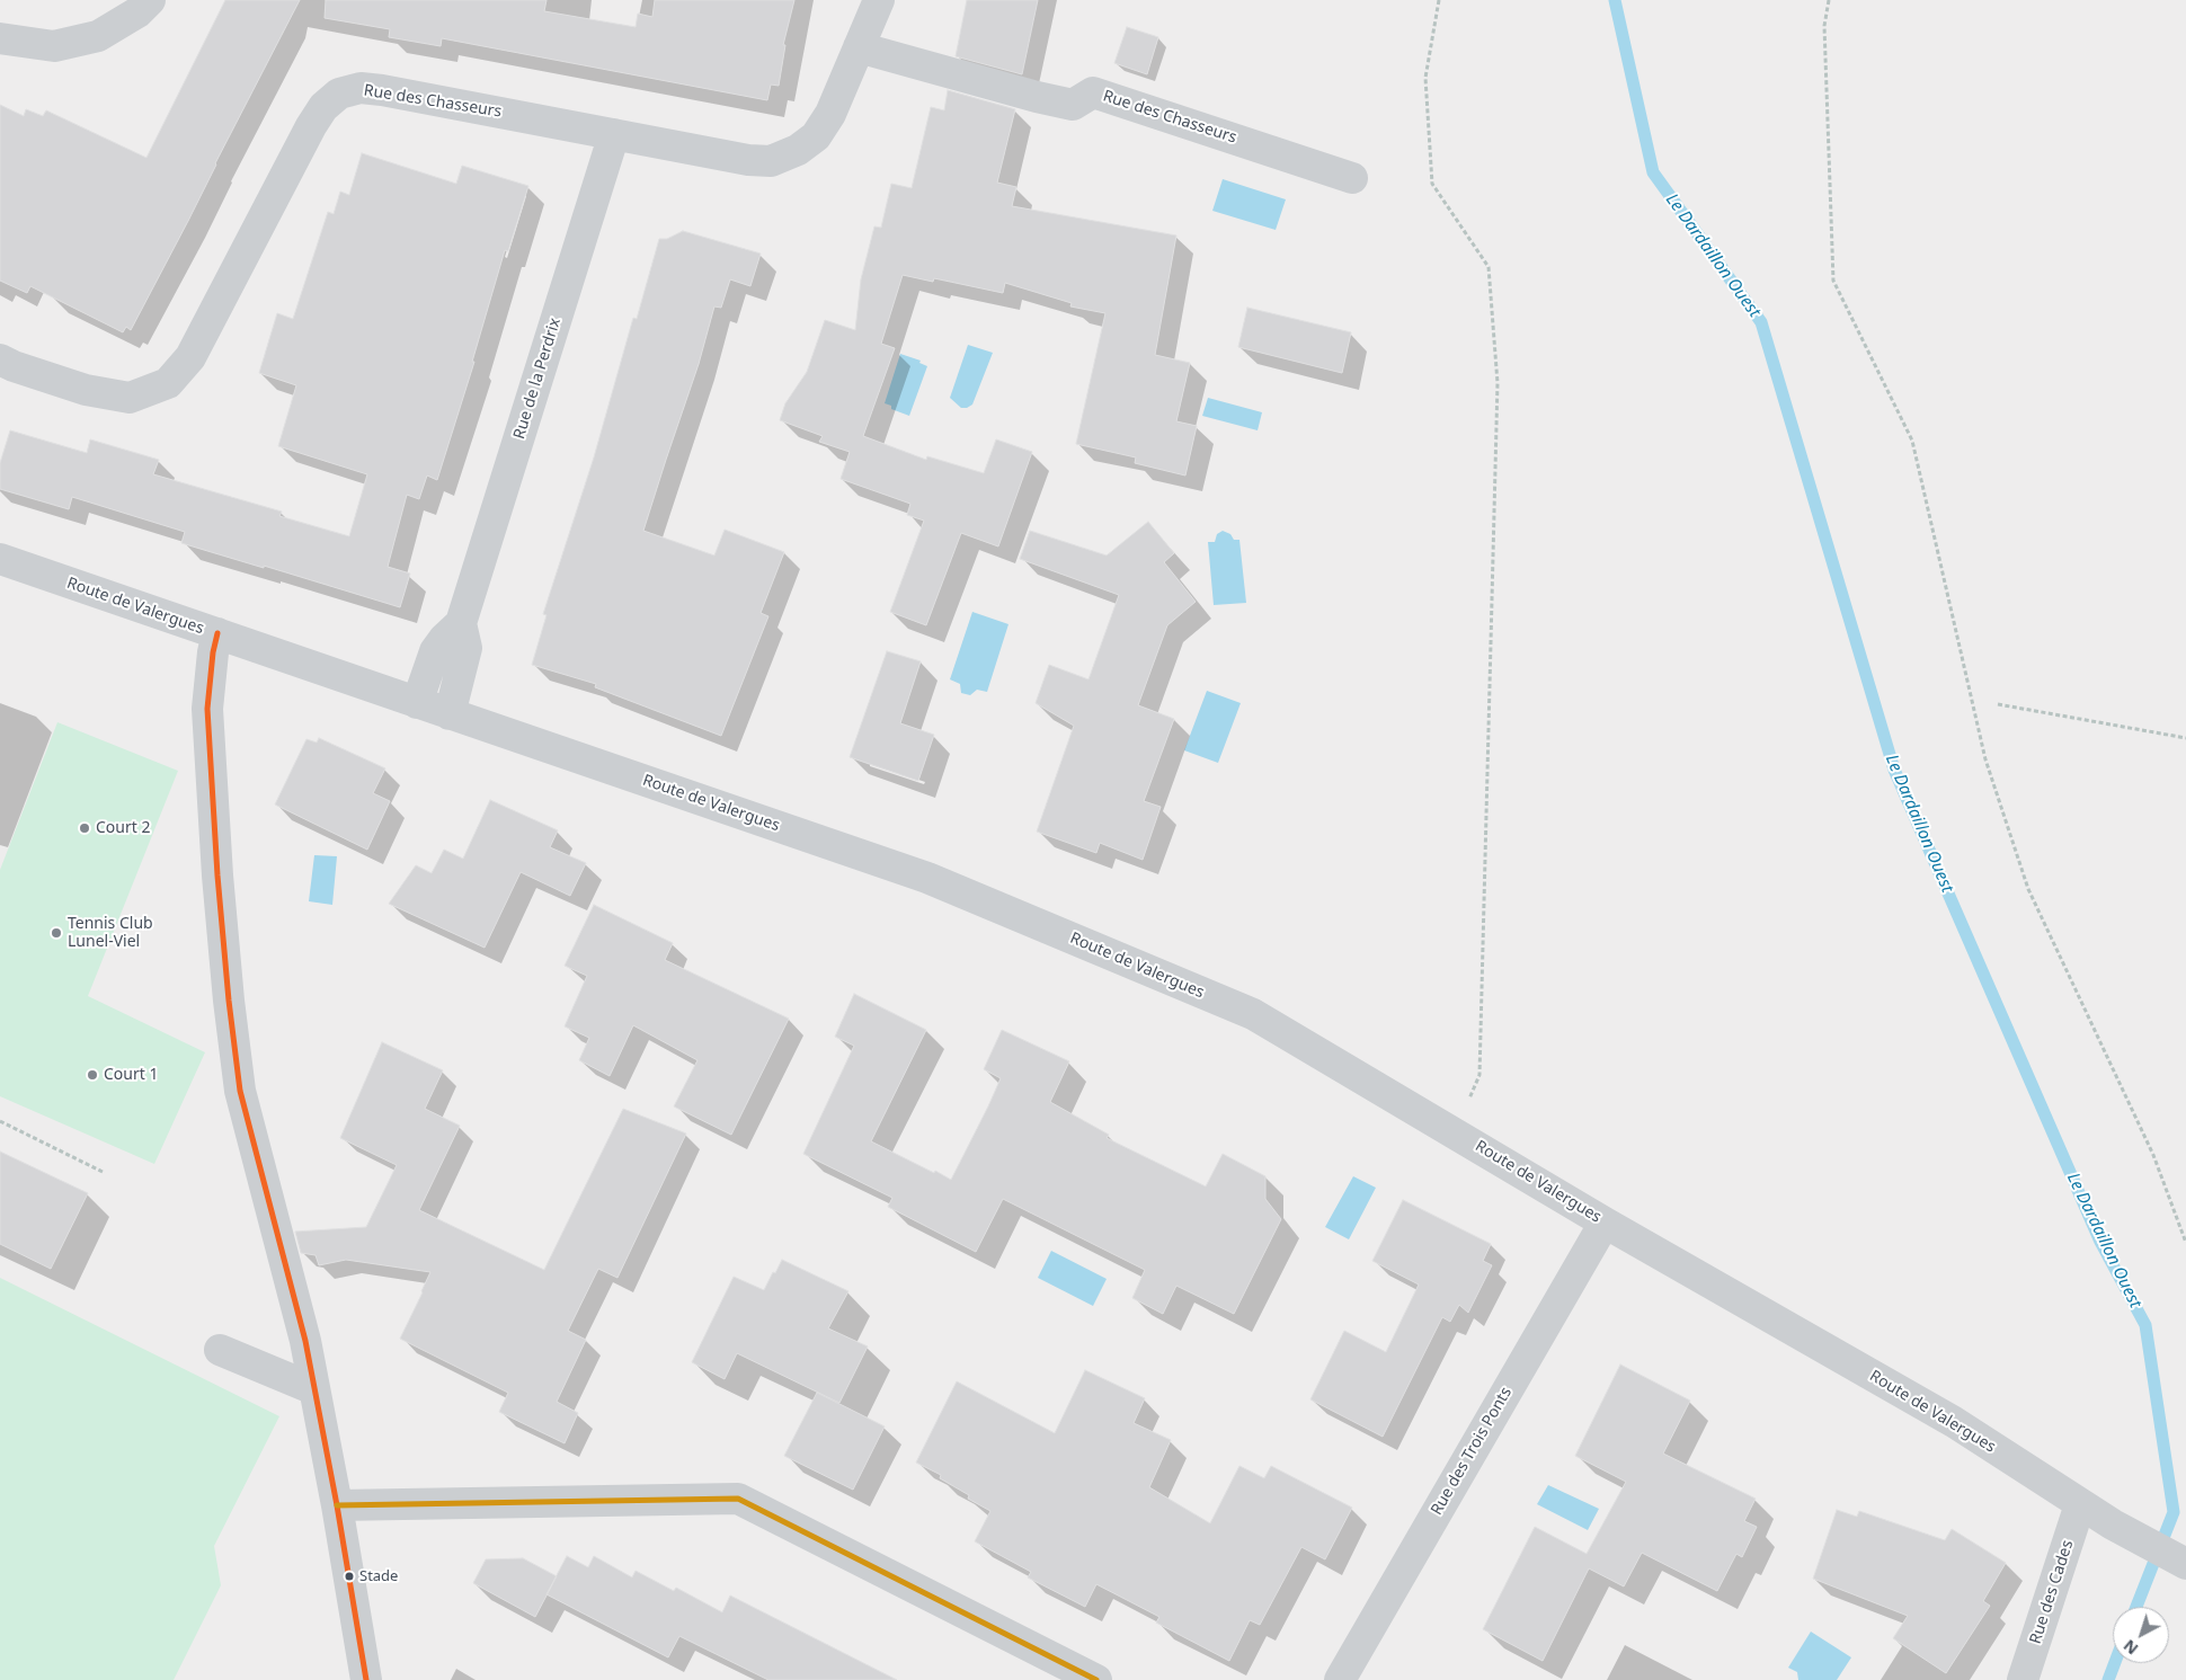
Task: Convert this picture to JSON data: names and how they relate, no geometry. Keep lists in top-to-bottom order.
{
  "streets": {
    "street": [
      "Rue des Chasseurs",
      "Rue de la Perdrix",
      "Route de Valergues",
      "Rue des Trois Ponts",
      "Rue des Cades"
    ]
  },
  "crossings": [
    ["Rue des Chasseurs", "Rue de la Perdrix"],
    ["Rue de la Perdrix", "Route de Valergues"],
    ["Route de Valergues", "Rue des Trois Ponts"],
    ["Route de Valergues", "Rue des Cades"]
  ],
  "water": ["Le Dardaillon Ouest"],
  "places": [
    "Court 2",
    "Tennis Club Lunel-Viel",
    "Court 1",
    "Stade"
  ],
  "north": "bottom left"
}
